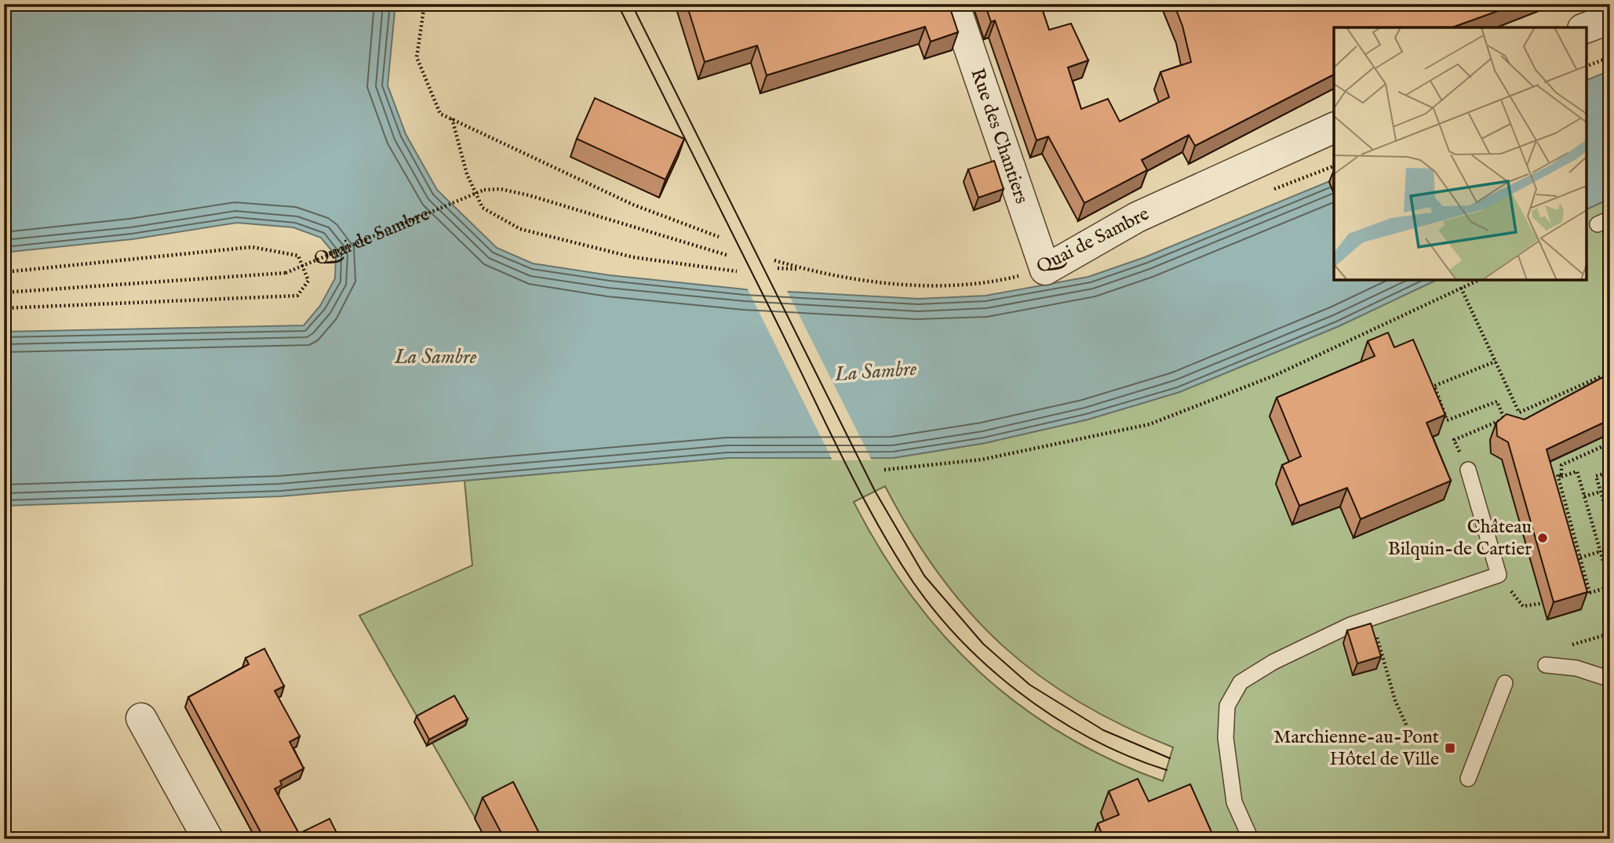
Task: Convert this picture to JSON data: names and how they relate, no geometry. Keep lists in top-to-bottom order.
{
  "streets": {
    "street": ["Rue des Chantiers", "Quai de Sambre"]
  },
  "crossings": [
    ["Rue des Chantiers", "Quai de Sambre"]
  ],
  "water": ["La Sambre"],
  "places": {
    "other": ["Château Bilquin-de Cartier"],
    "transit": ["Marchienne-au-Pont Hôtel de Ville"]
  }
}
